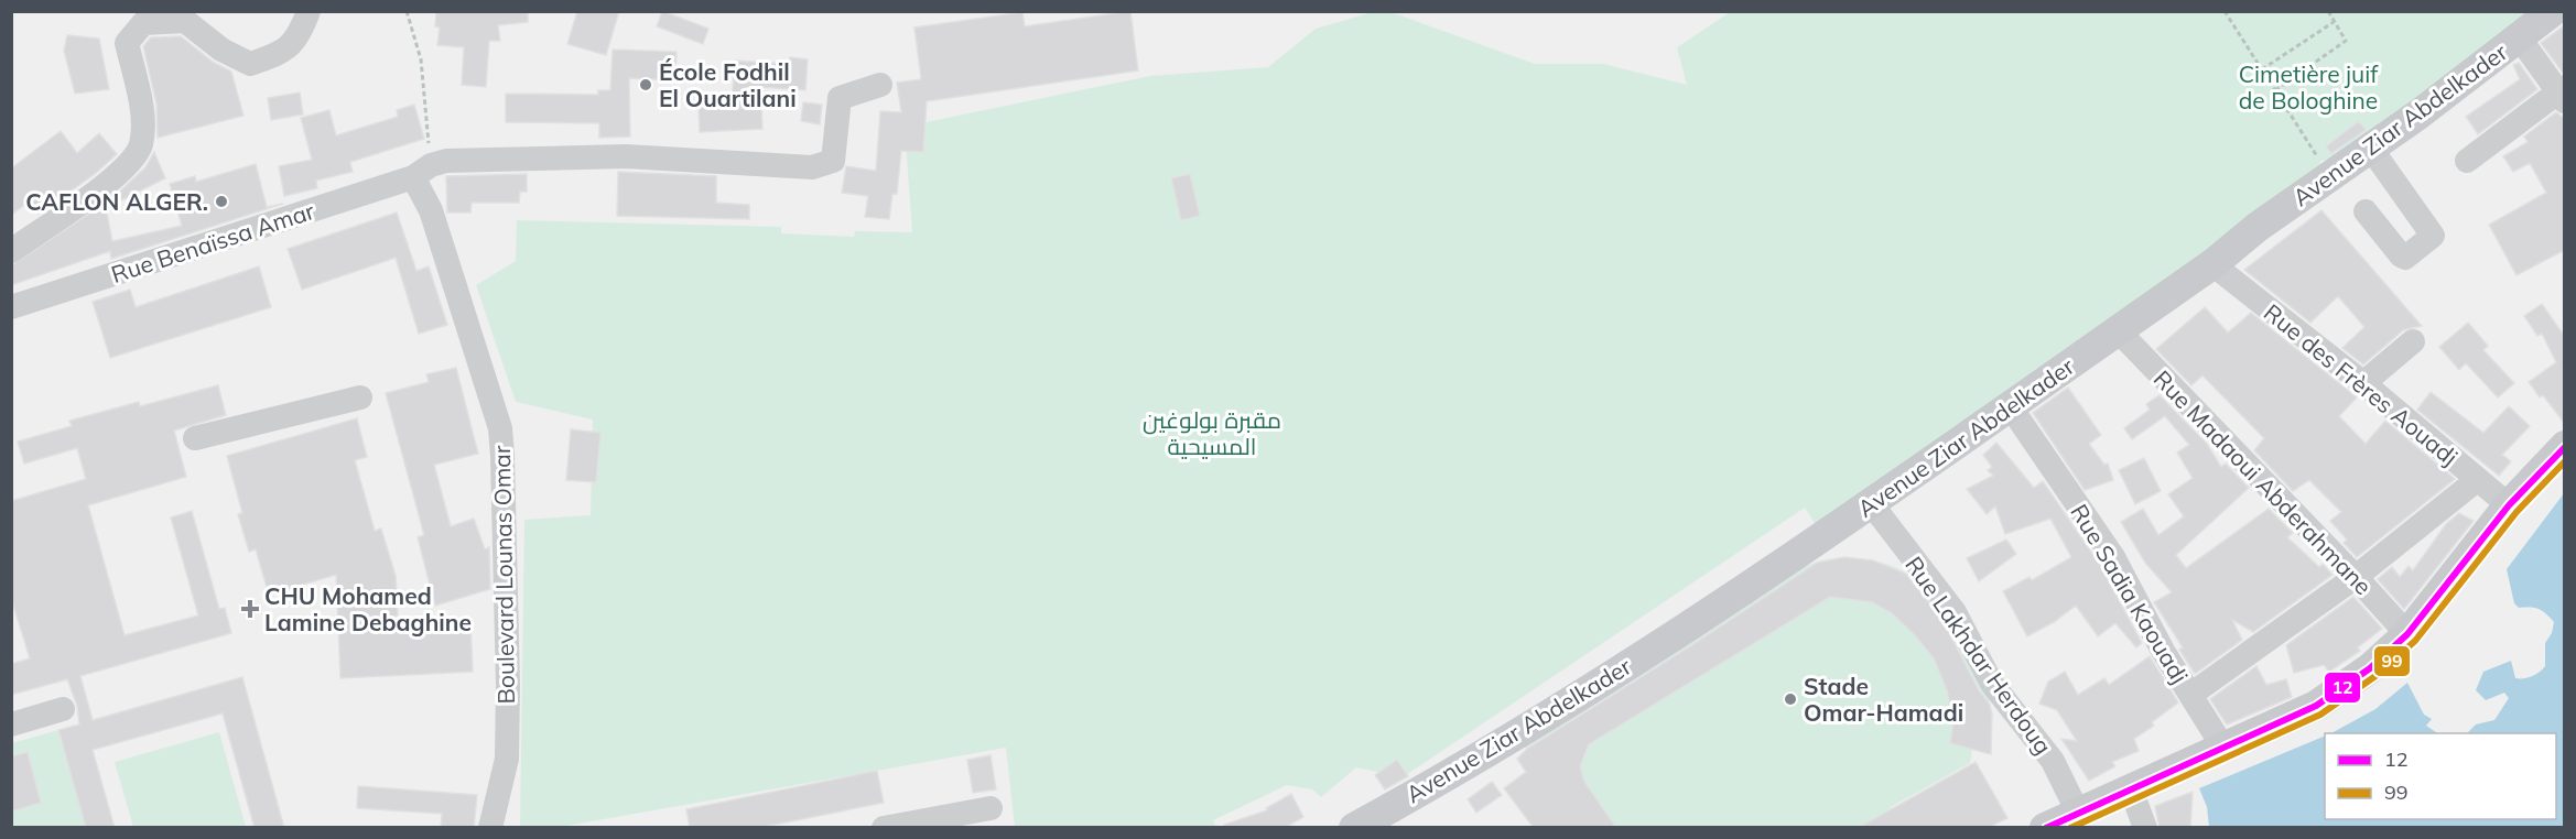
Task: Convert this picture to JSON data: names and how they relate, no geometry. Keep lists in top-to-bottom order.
{
  "streets": {
    "main road": ["Avenue Ziar Abdelkader"],
    "street": [
      "Rue Benaïssa Amar",
      "Rue des Frères Aouadj",
      "Rue Madaoui Abderahmane",
      "Boulevard Lounas Omar",
      "Rue Sadia Kaouadj",
      "Rue Lakhdar Herdoug"
    ]
  },
  "crossings": [
    ["Avenue Ziar Abdelkader", "Rue des Frères Aouadj"],
    ["Avenue Ziar Abdelkader", "Rue Madaoui Abderahmane"],
    ["Avenue Ziar Abdelkader", "Rue Sadia Kaouadj"],
    ["Avenue Ziar Abdelkader", "Rue Lakhdar Herdoug"],
    ["Rue Benaïssa Amar", "Boulevard Lounas Omar"]
  ],
  "parks": ["Cimetière juif de Bologhine", "مقبرة بولوغين المسيحية"],
  "places": {
    "other": ["École Fodhil El Ouartilani", "CAFLON ALGER.", "Stade Omar-Hamadi"],
    "health": ["CHU Mohamed Lamine Debaghine"]
  },
  "lines": ["transit line 12", "transit line 99"],
  "legend": ["12", "99"]
}
